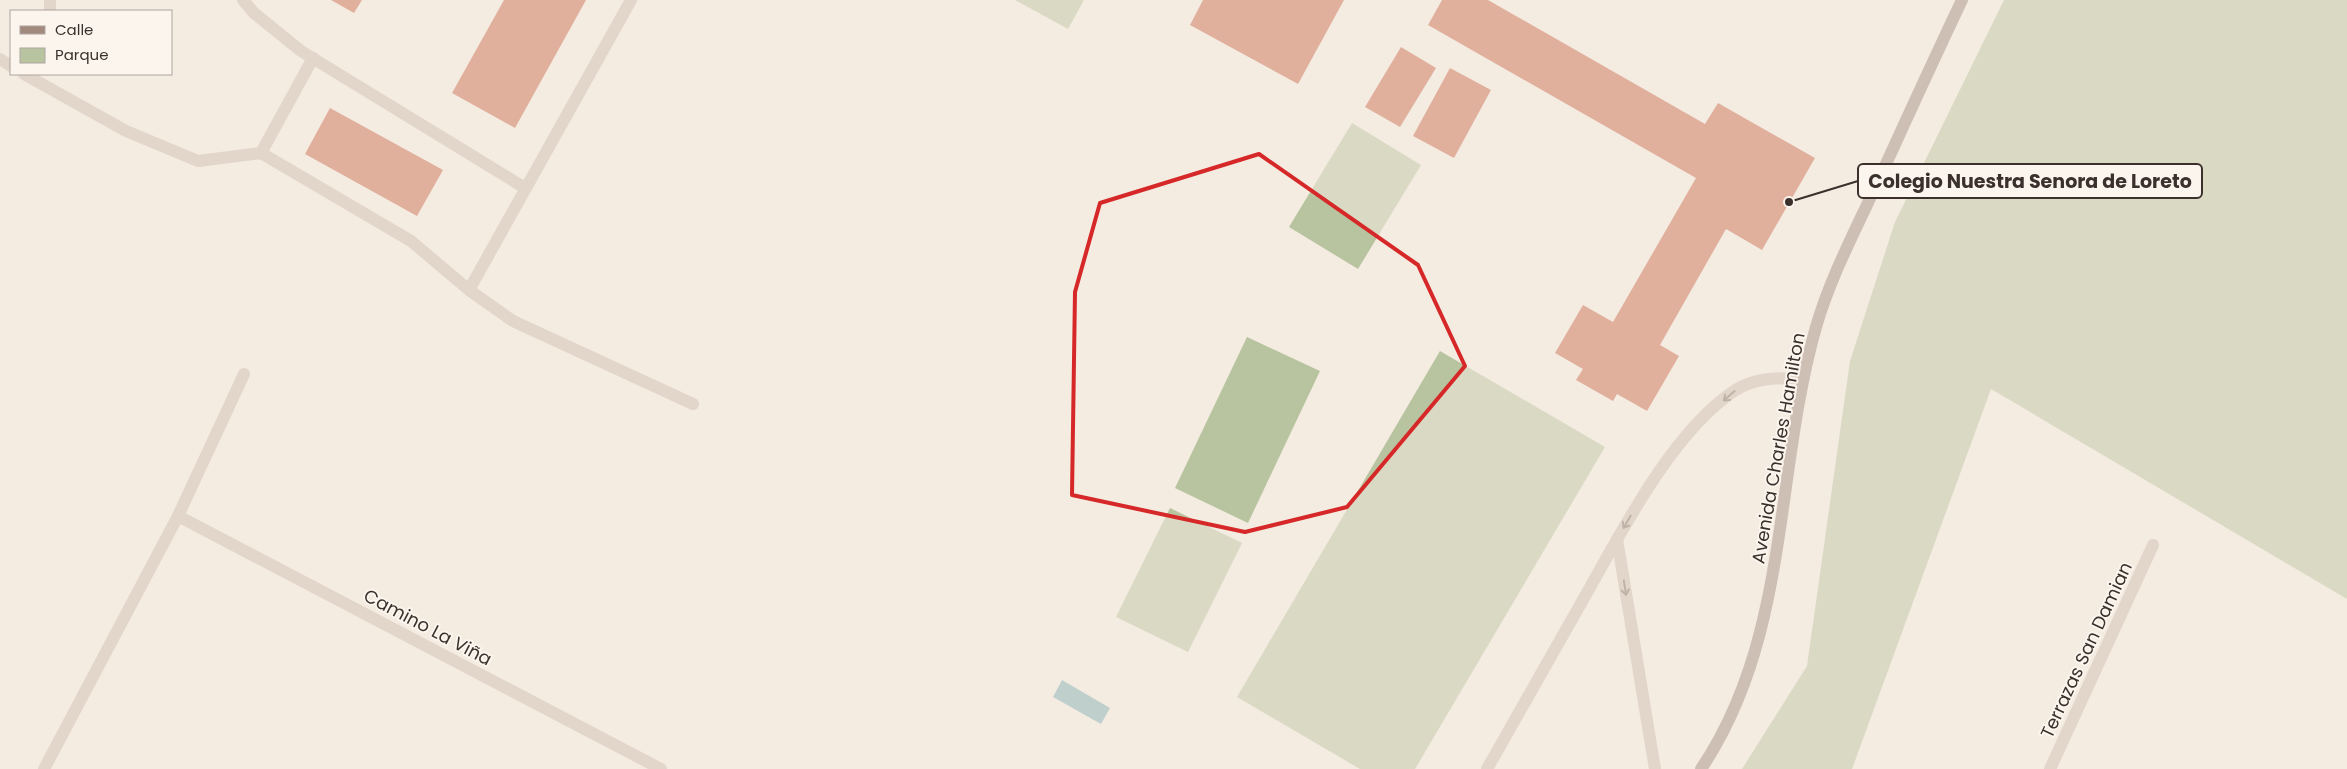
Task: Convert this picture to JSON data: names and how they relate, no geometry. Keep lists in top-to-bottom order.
{
  "streets": {
    "street": ["Avenida Charles Hamilton", "Camino La Viña", "Terrazas San Damian"]
  },
  "places": ["Colegio Nuestra Senora de Loreto"],
  "legend": ["Calle", "Parque"]
}
